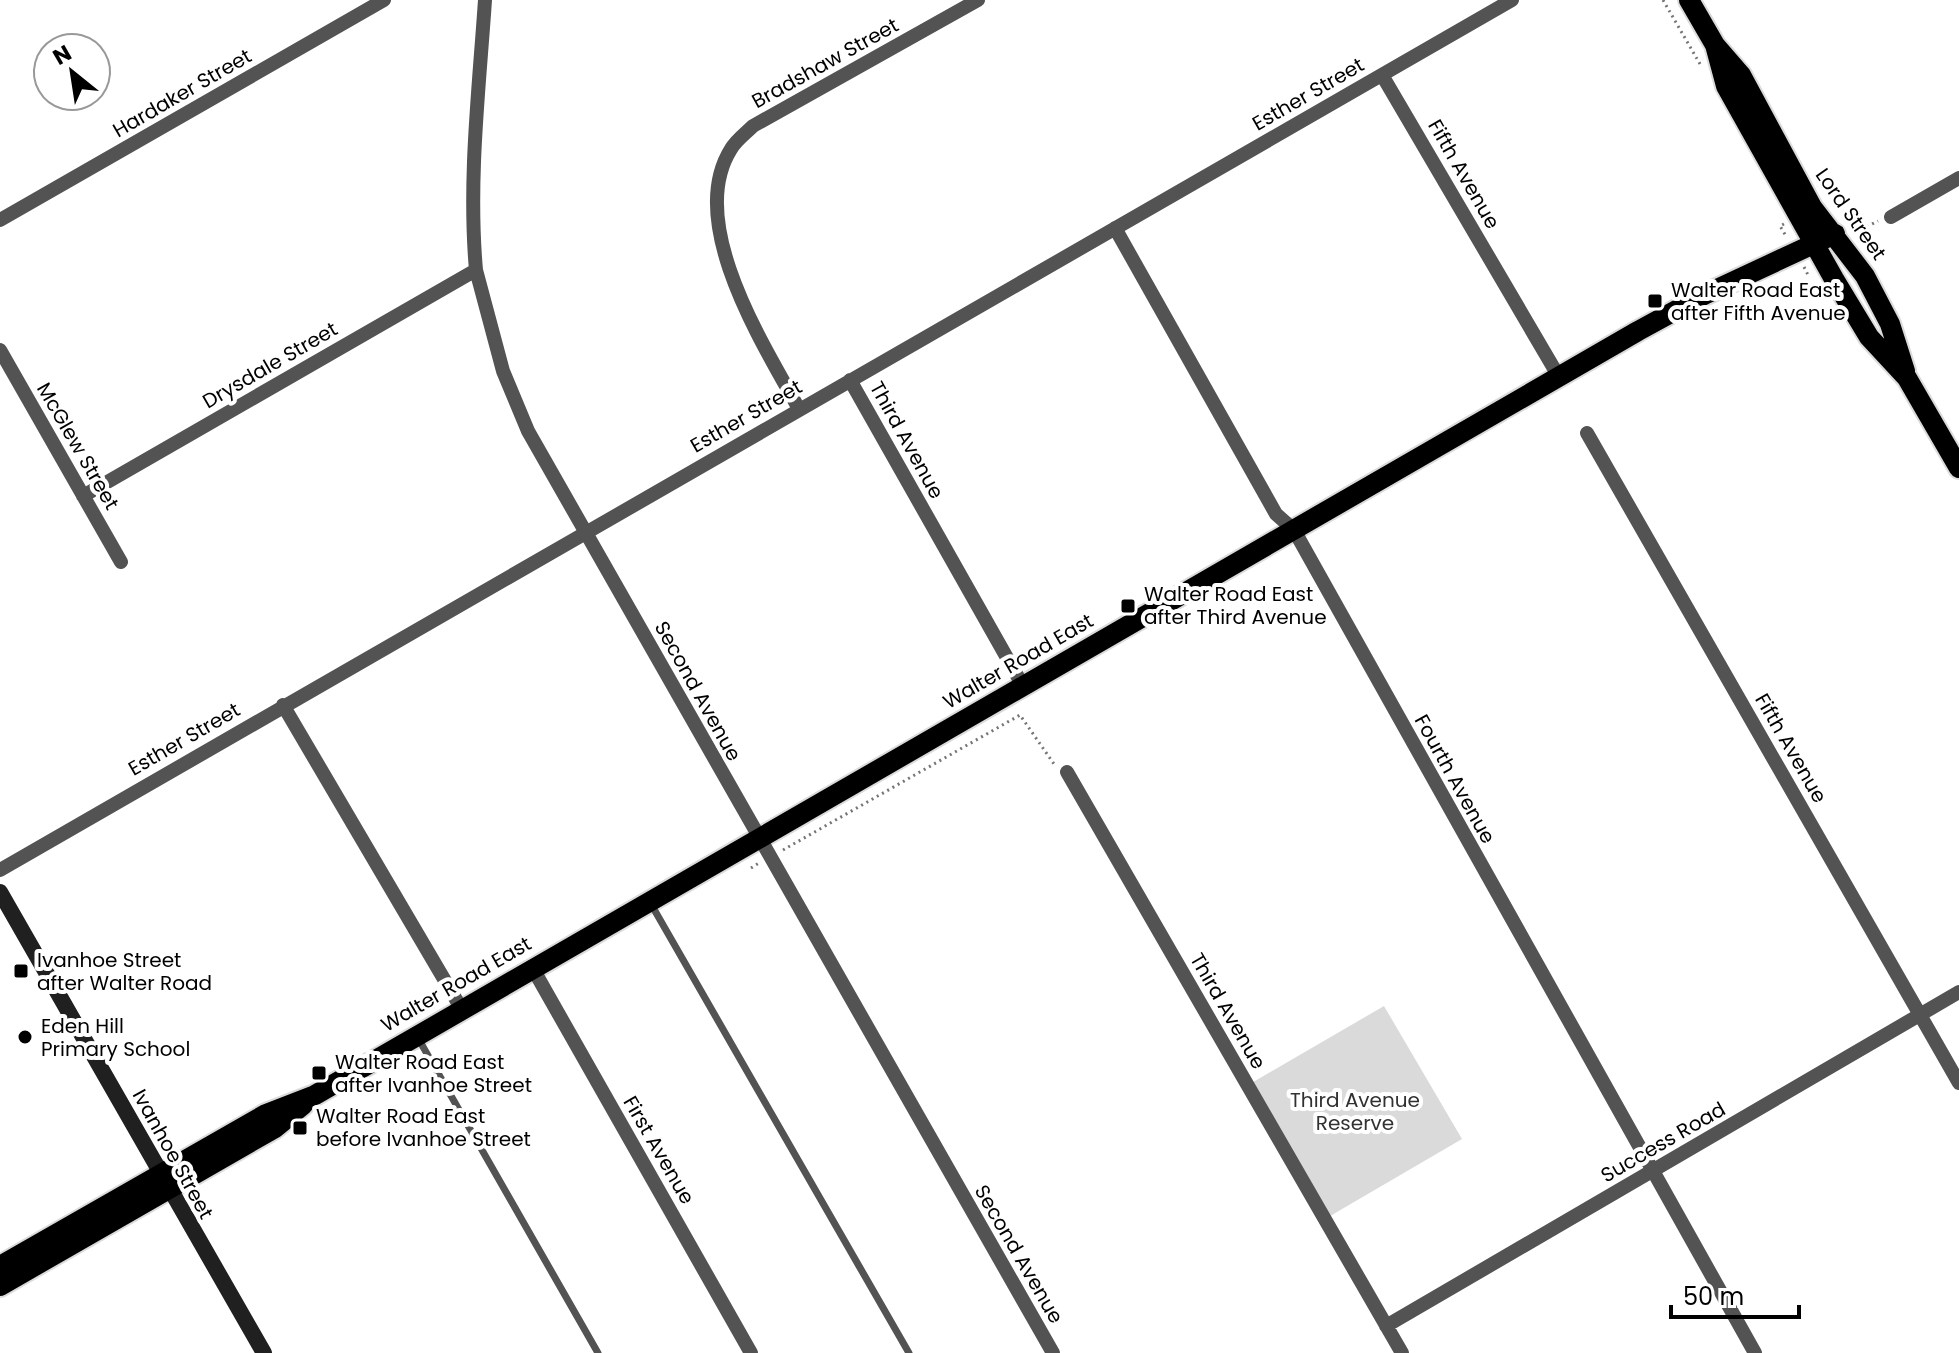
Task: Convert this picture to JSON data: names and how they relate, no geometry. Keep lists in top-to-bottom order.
{
  "streets": {
    "main road": ["Lord Street", "Walter Road East"],
    "street": [
      "Bradshaw Street",
      "Hardaker Street",
      "Esther Street",
      "Fifth Avenue",
      "Drysdale Street",
      "Third Avenue",
      "McGlew Street",
      "Second Avenue",
      "Fourth Avenue",
      "Success Road",
      "First Avenue",
      "Ivanhoe Street"
    ]
  },
  "crossings": [
    ["Bradshaw Street", "Esther Street"],
    ["Esther Street", "Fifth Avenue"],
    ["Esther Street", "Third Avenue"],
    ["Esther Street", "Second Avenue"],
    ["Esther Street", "Fourth Avenue"],
    ["Fifth Avenue", "Walter Road East"],
    ["Fifth Avenue", "Success Road"],
    ["Lord Street", "Walter Road East"],
    ["Drysdale Street", "McGlew Street"],
    ["Drysdale Street", "Second Avenue"],
    ["Third Avenue", "Walter Road East"],
    ["Third Avenue", "Success Road"],
    ["Walter Road East", "Second Avenue"],
    ["Walter Road East", "Fourth Avenue"],
    ["Walter Road East", "First Avenue"],
    ["Walter Road East", "Ivanhoe Street"],
    ["Fourth Avenue", "Success Road"]
  ],
  "parks": ["Third Avenue Reserve"],
  "places": {
    "transit": [
      "Walter Road East after Fifth Avenue",
      "Walter Road East after Third Avenue",
      "Ivanhoe Street after Walter Road",
      "Walter Road East after Ivanhoe Street",
      "Walter Road East before Ivanhoe Street"
    ],
    "other": ["Eden Hill Primary School"]
  },
  "scale_bar": "50 m",
  "north": "top left"
}
